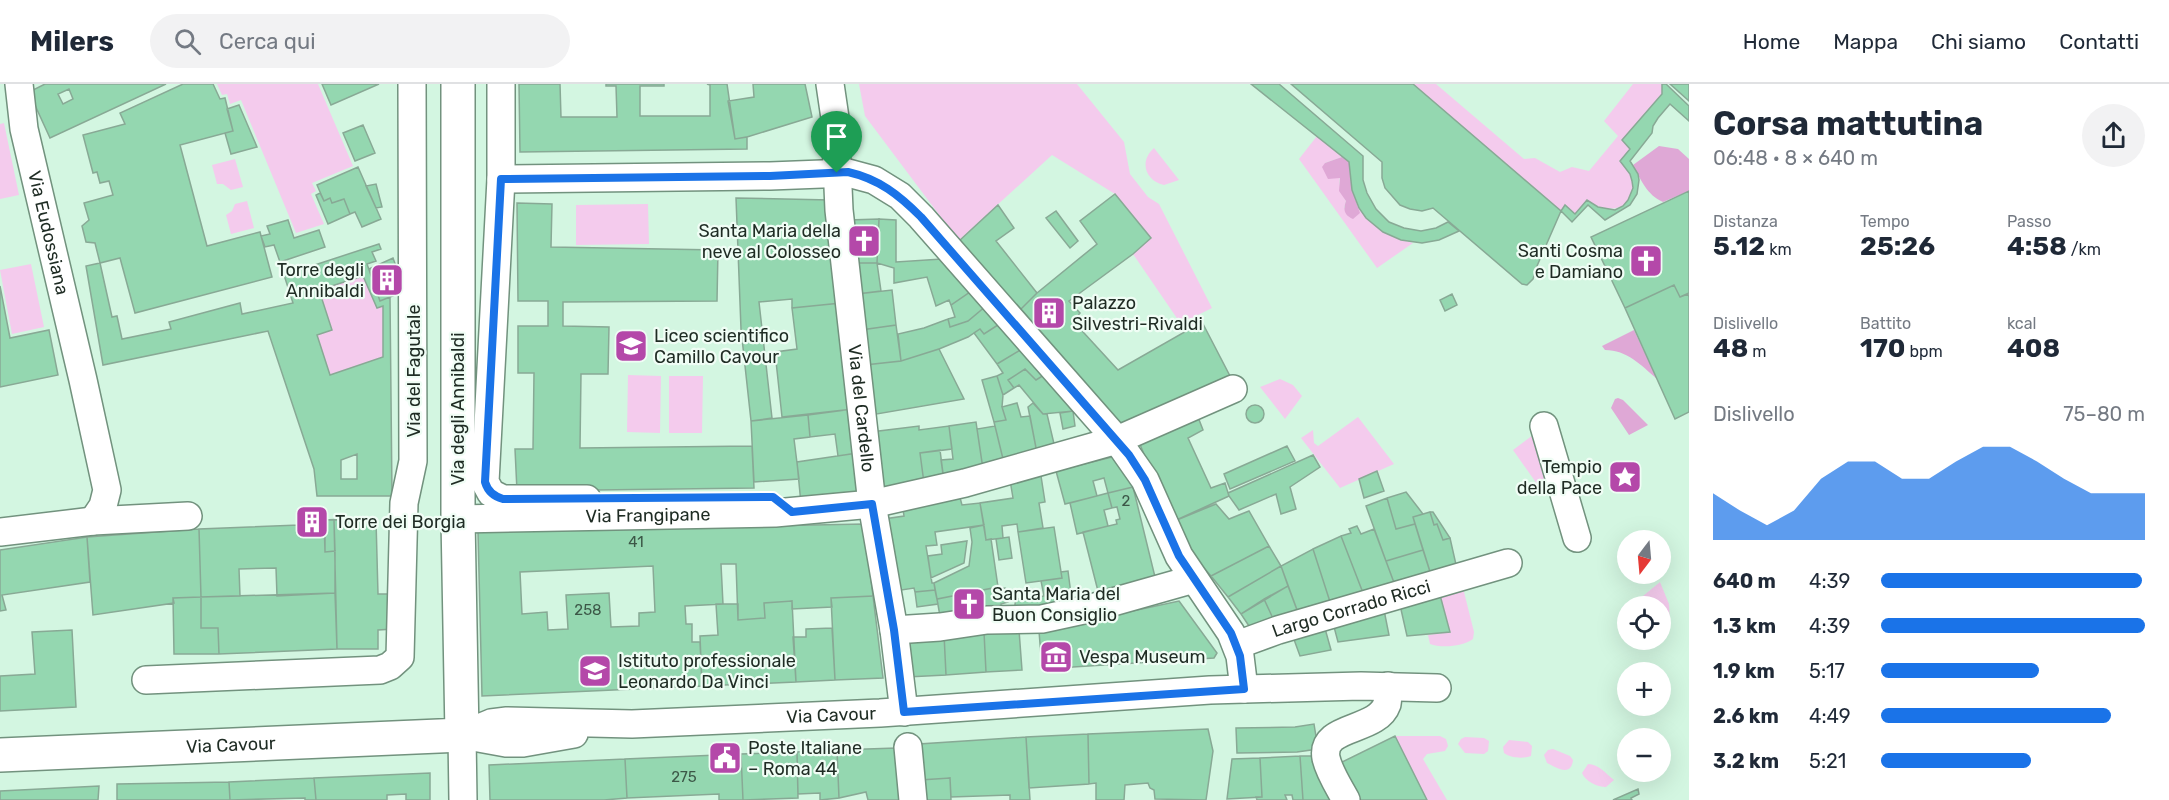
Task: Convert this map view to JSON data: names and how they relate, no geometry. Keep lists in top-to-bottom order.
{
  "streets": {
    "main road": ["Via degli Annibaldi", "Via Cavour"],
    "street": [
      "Via Eudossiana",
      "Via del Fagutale",
      "Via del Cardello",
      "Via Frangipane",
      "Largo Corrado Ricci"
    ]
  },
  "crossings": [
    ["Via del Cardello", "Via Frangipane"],
    ["Via del Cardello", "Via Cavour"],
    ["Via degli Annibaldi", "Via Frangipane"],
    ["Via degli Annibaldi", "Via Cavour"]
  ],
  "places": {
    "church": ["Santa Maria della neve al Colosseo", "Santi Cosma e Damiano", "Santa Maria del Buon Consiglio"],
    "building": ["Torre degli Annibaldi", "Palazzo Silvestri-Rivaldi", "Torre dei Borgia"],
    "school or university": ["Liceo scientifico Camillo Cavour", "Istituto professionale Leonardo Da Vinci"],
    "place": ["Tempio della Pace"],
    "museum": ["Vespa Museum"],
    "public building": ["Poste Italiane – Roma 44"]
  },
  "house_numbers": [
    "2",
    "41",
    "258",
    "275"
  ],
  "north": "bottom",
  "page": {
    "header": "Milers",
    "search": "Cerca qui",
    "nav": [
      "Home",
      "Mappa",
      "Chi siamo",
      "Contatti"
    ],
    "heading": ["Corsa mattutina", "06:48 · 8 × 640 m"],
    "stats": [
      ["Distanza", "5.12 km"],
      ["Tempo", "25:26"],
      ["Passo", "4:58 /km"],
      ["Dislivello", "48 m"],
      ["Battito", "170 bpm"],
      ["kcal", "408"]
    ],
    "chart": ["Dislivello", "75–80 m"],
    "map_buttons": ["+", "−"],
    "list": [
      {
        "name": "640 m",
        "note": "4:39"
      },
      {
        "name": "1.3 km",
        "note": "4:39"
      },
      {
        "name": "1.9 km",
        "note": "5:17"
      },
      {
        "name": "2.6 km",
        "note": "4:49"
      },
      {
        "name": "3.2 km",
        "note": "5:21"
      }
    ]
  }
}
